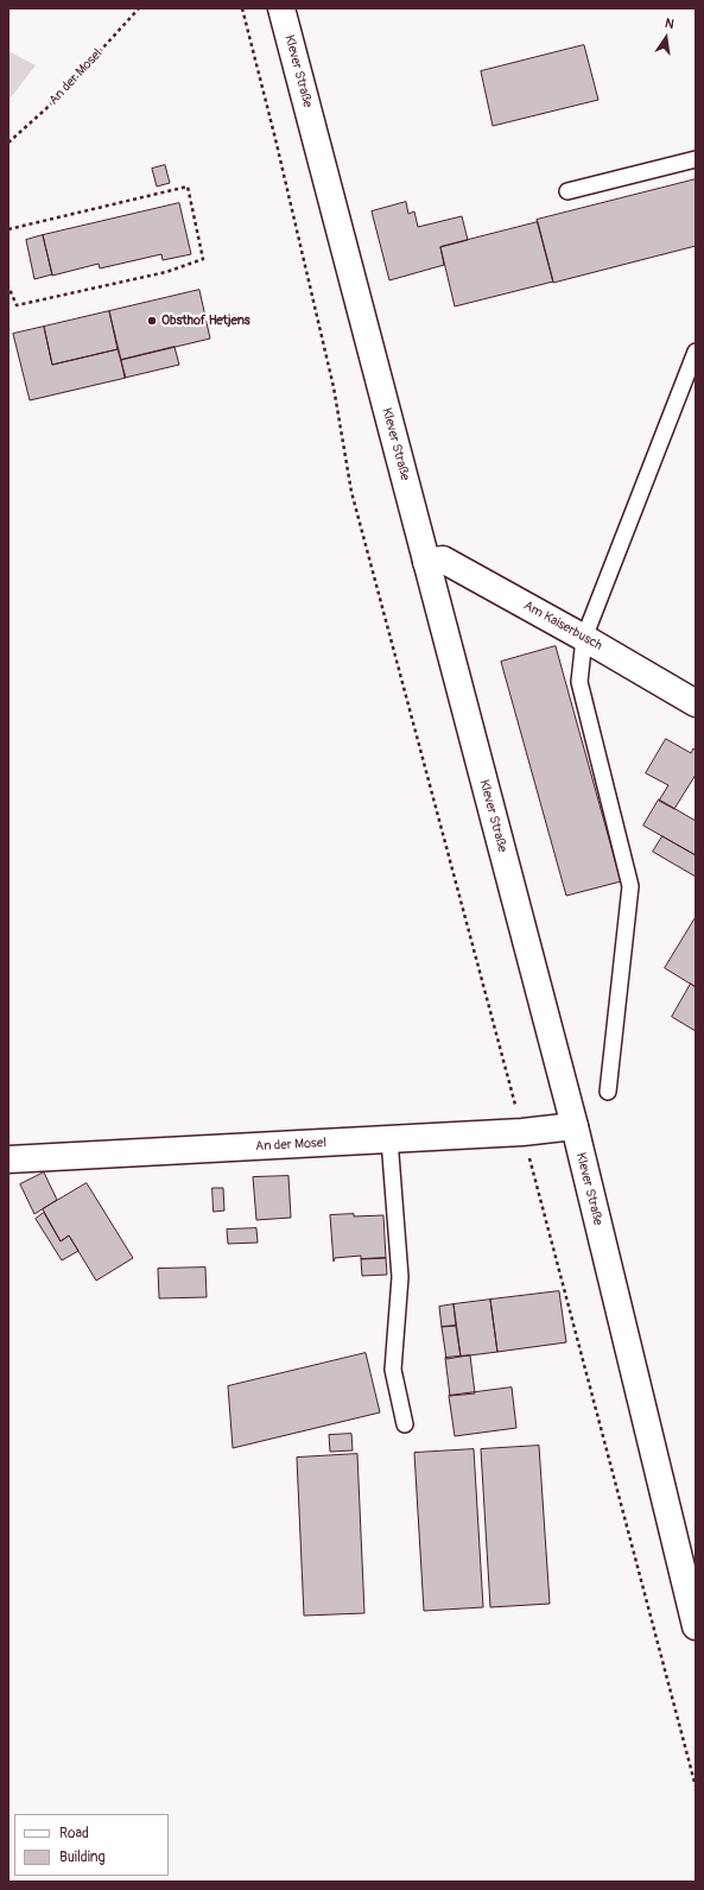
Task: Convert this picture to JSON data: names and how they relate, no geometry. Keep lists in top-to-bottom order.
{
  "streets": {
    "main road": ["Klever Straße", "An der Mosel", "Am Kaiserbusch"]
  },
  "crossings": [
    ["Klever Straße", "An der Mosel"],
    ["Klever Straße", "Am Kaiserbusch"]
  ],
  "places": ["Obsthof Hetjens"],
  "legend": ["Road", "Building"],
  "north": "top"
}
